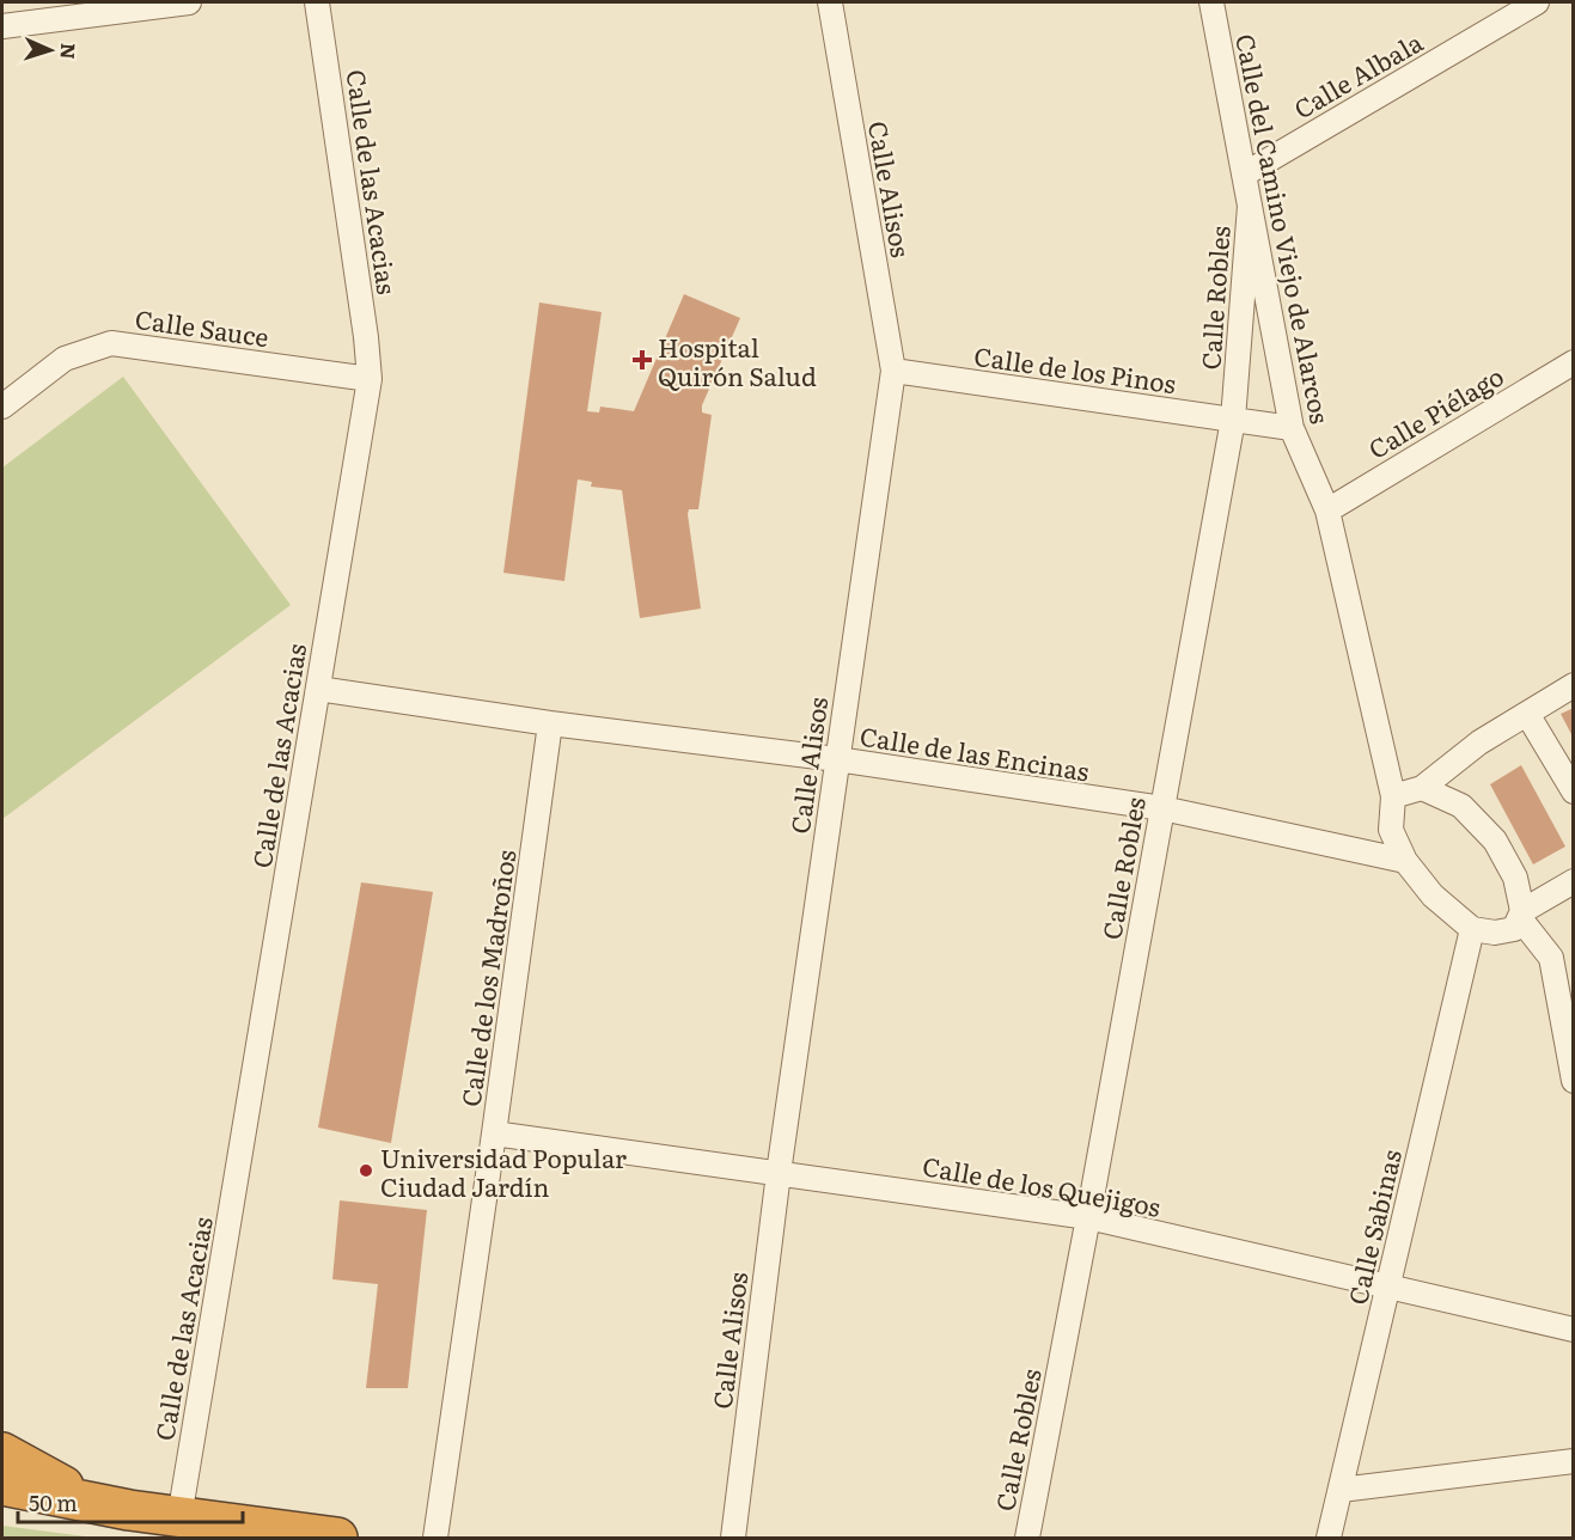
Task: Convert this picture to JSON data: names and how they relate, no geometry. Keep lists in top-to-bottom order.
{
  "streets": {
    "street": [
      "Calle Albala",
      "Calle de las Acacias",
      "Calle Alisos",
      "Calle del Camino Viejo de Alarcos",
      "Calle Robles",
      "Calle Sauce",
      "Calle de los Pinos",
      "Calle Piélago",
      "Calle de las Encinas",
      "Calle de los Madroños",
      "Calle de los Quejigos",
      "Calle Sabinas"
    ]
  },
  "crossings": [
    ["Calle Albala", "Calle del Camino Viejo de Alarcos"],
    ["Calle de las Acacias", "Calle Sauce"],
    ["Calle de las Acacias", "Calle de las Encinas"],
    ["Calle Alisos", "Calle de los Pinos"],
    ["Calle Alisos", "Calle de las Encinas"],
    ["Calle Alisos", "Calle de los Quejigos"],
    ["Calle del Camino Viejo de Alarcos", "Calle Robles"],
    ["Calle del Camino Viejo de Alarcos", "Calle de los Pinos"],
    ["Calle del Camino Viejo de Alarcos", "Calle Piélago"],
    ["Calle del Camino Viejo de Alarcos", "Calle de las Encinas"],
    ["Calle del Camino Viejo de Alarcos", "Calle Sabinas"],
    ["Calle Robles", "Calle de los Pinos"],
    ["Calle Robles", "Calle de las Encinas"],
    ["Calle Robles", "Calle de los Quejigos"],
    ["Calle de las Encinas", "Calle de los Madroños"],
    ["Calle de los Madroños", "Calle de los Quejigos"],
    ["Calle de los Quejigos", "Calle Sabinas"]
  ],
  "places": {
    "health": ["Hospital Quirón Salud"],
    "other": ["Universidad Popular Ciudad Jardín"]
  },
  "scale_bar": "50 m",
  "north": "right"
}
